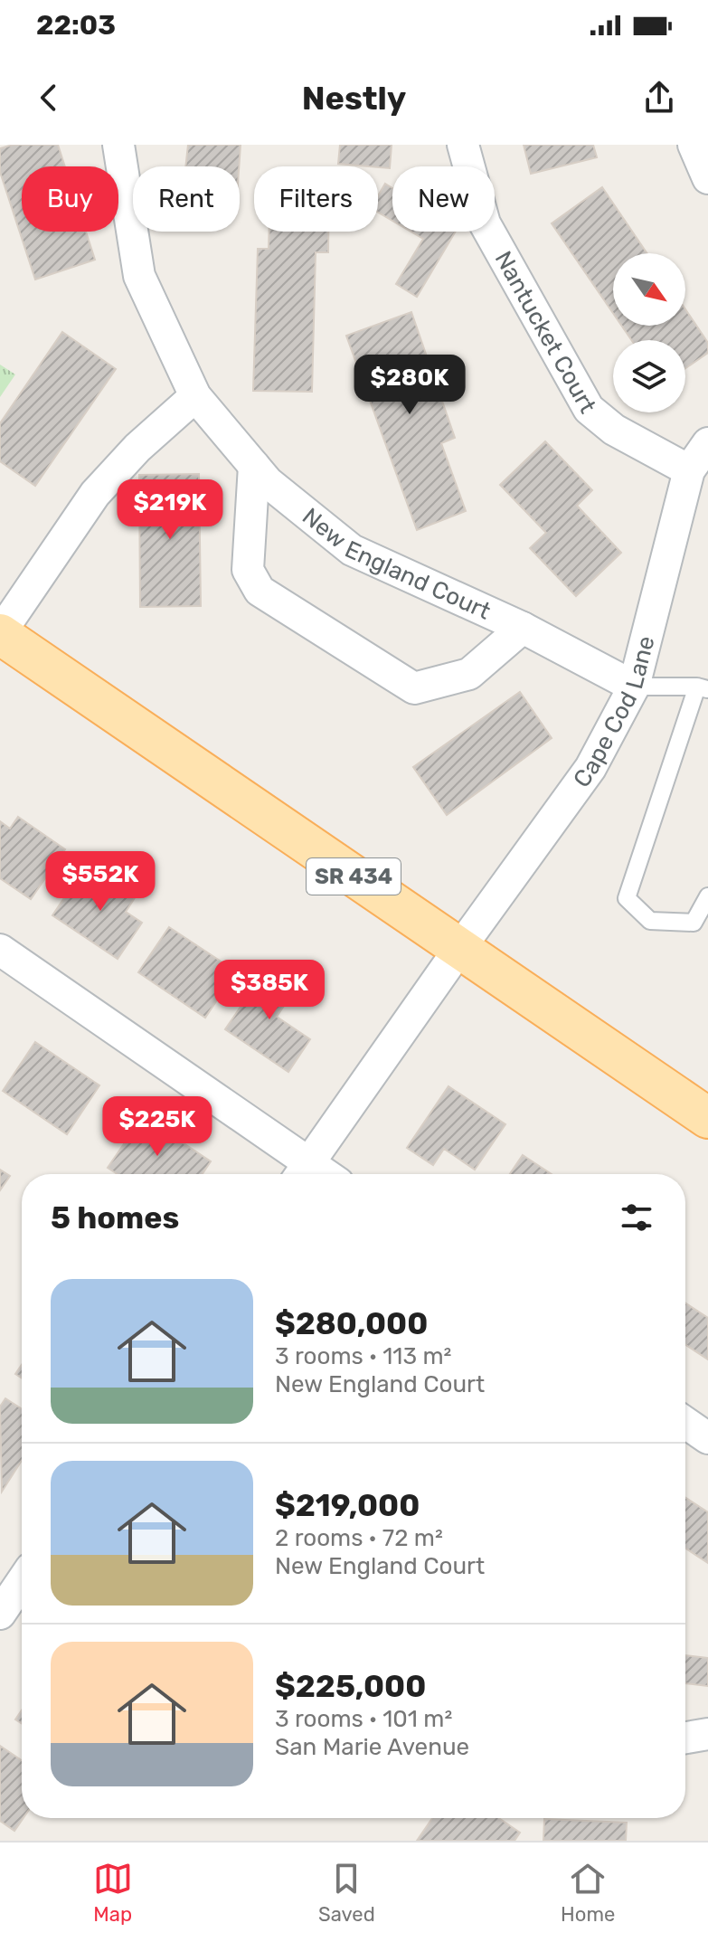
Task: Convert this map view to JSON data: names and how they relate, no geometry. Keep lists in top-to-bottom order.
{
  "streets": {
    "main road": ["SR 434"],
    "street": ["Nantucket Court", "New England Court", "Cape Cod Lane"]
  },
  "crossings": [
    ["Nantucket Court", "Cape Cod Lane"],
    ["New England Court", "Cape Cod Lane"],
    ["Cape Cod Lane", "SR 434"]
  ],
  "north": "bottom right",
  "page": {
    "status": "22:03",
    "header": "Nestly",
    "chip": [
      "Buy",
      "Rent",
      "Filters",
      "New"
    ],
    "price": [
      "$280K",
      "$219K",
      "$552K",
      "$385K",
      "$225K"
    ],
    "heading": "5 homes",
    "list": [
      {
        "name": "$280,000",
        "note": "3 rooms · 113 m² · New England Court"
      },
      {
        "name": "$219,000",
        "note": "2 rooms · 72 m² · New England Court"
      },
      {
        "name": "$225,000",
        "note": "3 rooms · 101 m² · San Marie Avenue"
      }
    ],
    "tabs": ["Map", "Saved", "Home"]
  }
}
